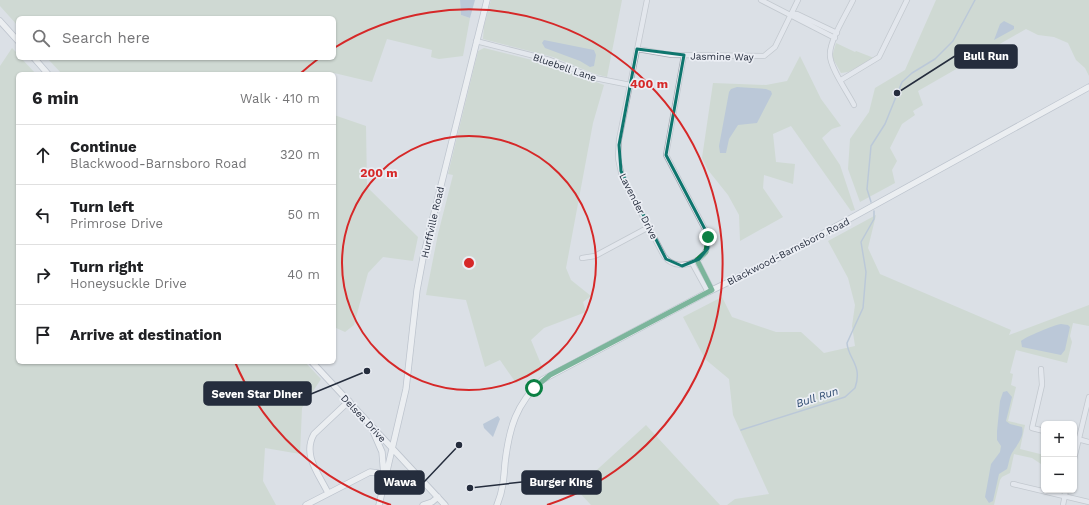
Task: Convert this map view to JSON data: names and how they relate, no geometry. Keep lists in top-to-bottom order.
{
  "streets": {
    "main road": ["Hurffville Road", "Blackwood-Barnsboro Road", "Delsea Drive"],
    "street": ["Jasmine Way", "Bluebell Lane", "Lavender Drive"]
  },
  "crossings": [
    ["Jasmine Way", "Lavender Drive"],
    ["Bluebell Lane", "Lavender Drive"],
    ["Bluebell Lane", "Hurffville Road"],
    ["Hurffville Road", "Delsea Drive"]
  ],
  "water": ["Bull Run"],
  "places": [
    "Bull Run",
    "Seven Star Diner",
    "Wawa",
    "Burger King"
  ],
  "page": {
    "search": "Search here",
    "heading": ["6 min", "Walk · 410 m"],
    "list": [
      ["Continue", "Blackwood-Barnsboro Road", "320 m"],
      ["Turn left", "Primrose Drive", "50 m"],
      ["Turn right", "Honeysuckle Drive", "40 m"],
      "Arrive at destination"
    ],
    "map_buttons": ["+", "−"]
  },
  "rings": ["400 m", "200 m"]
}
